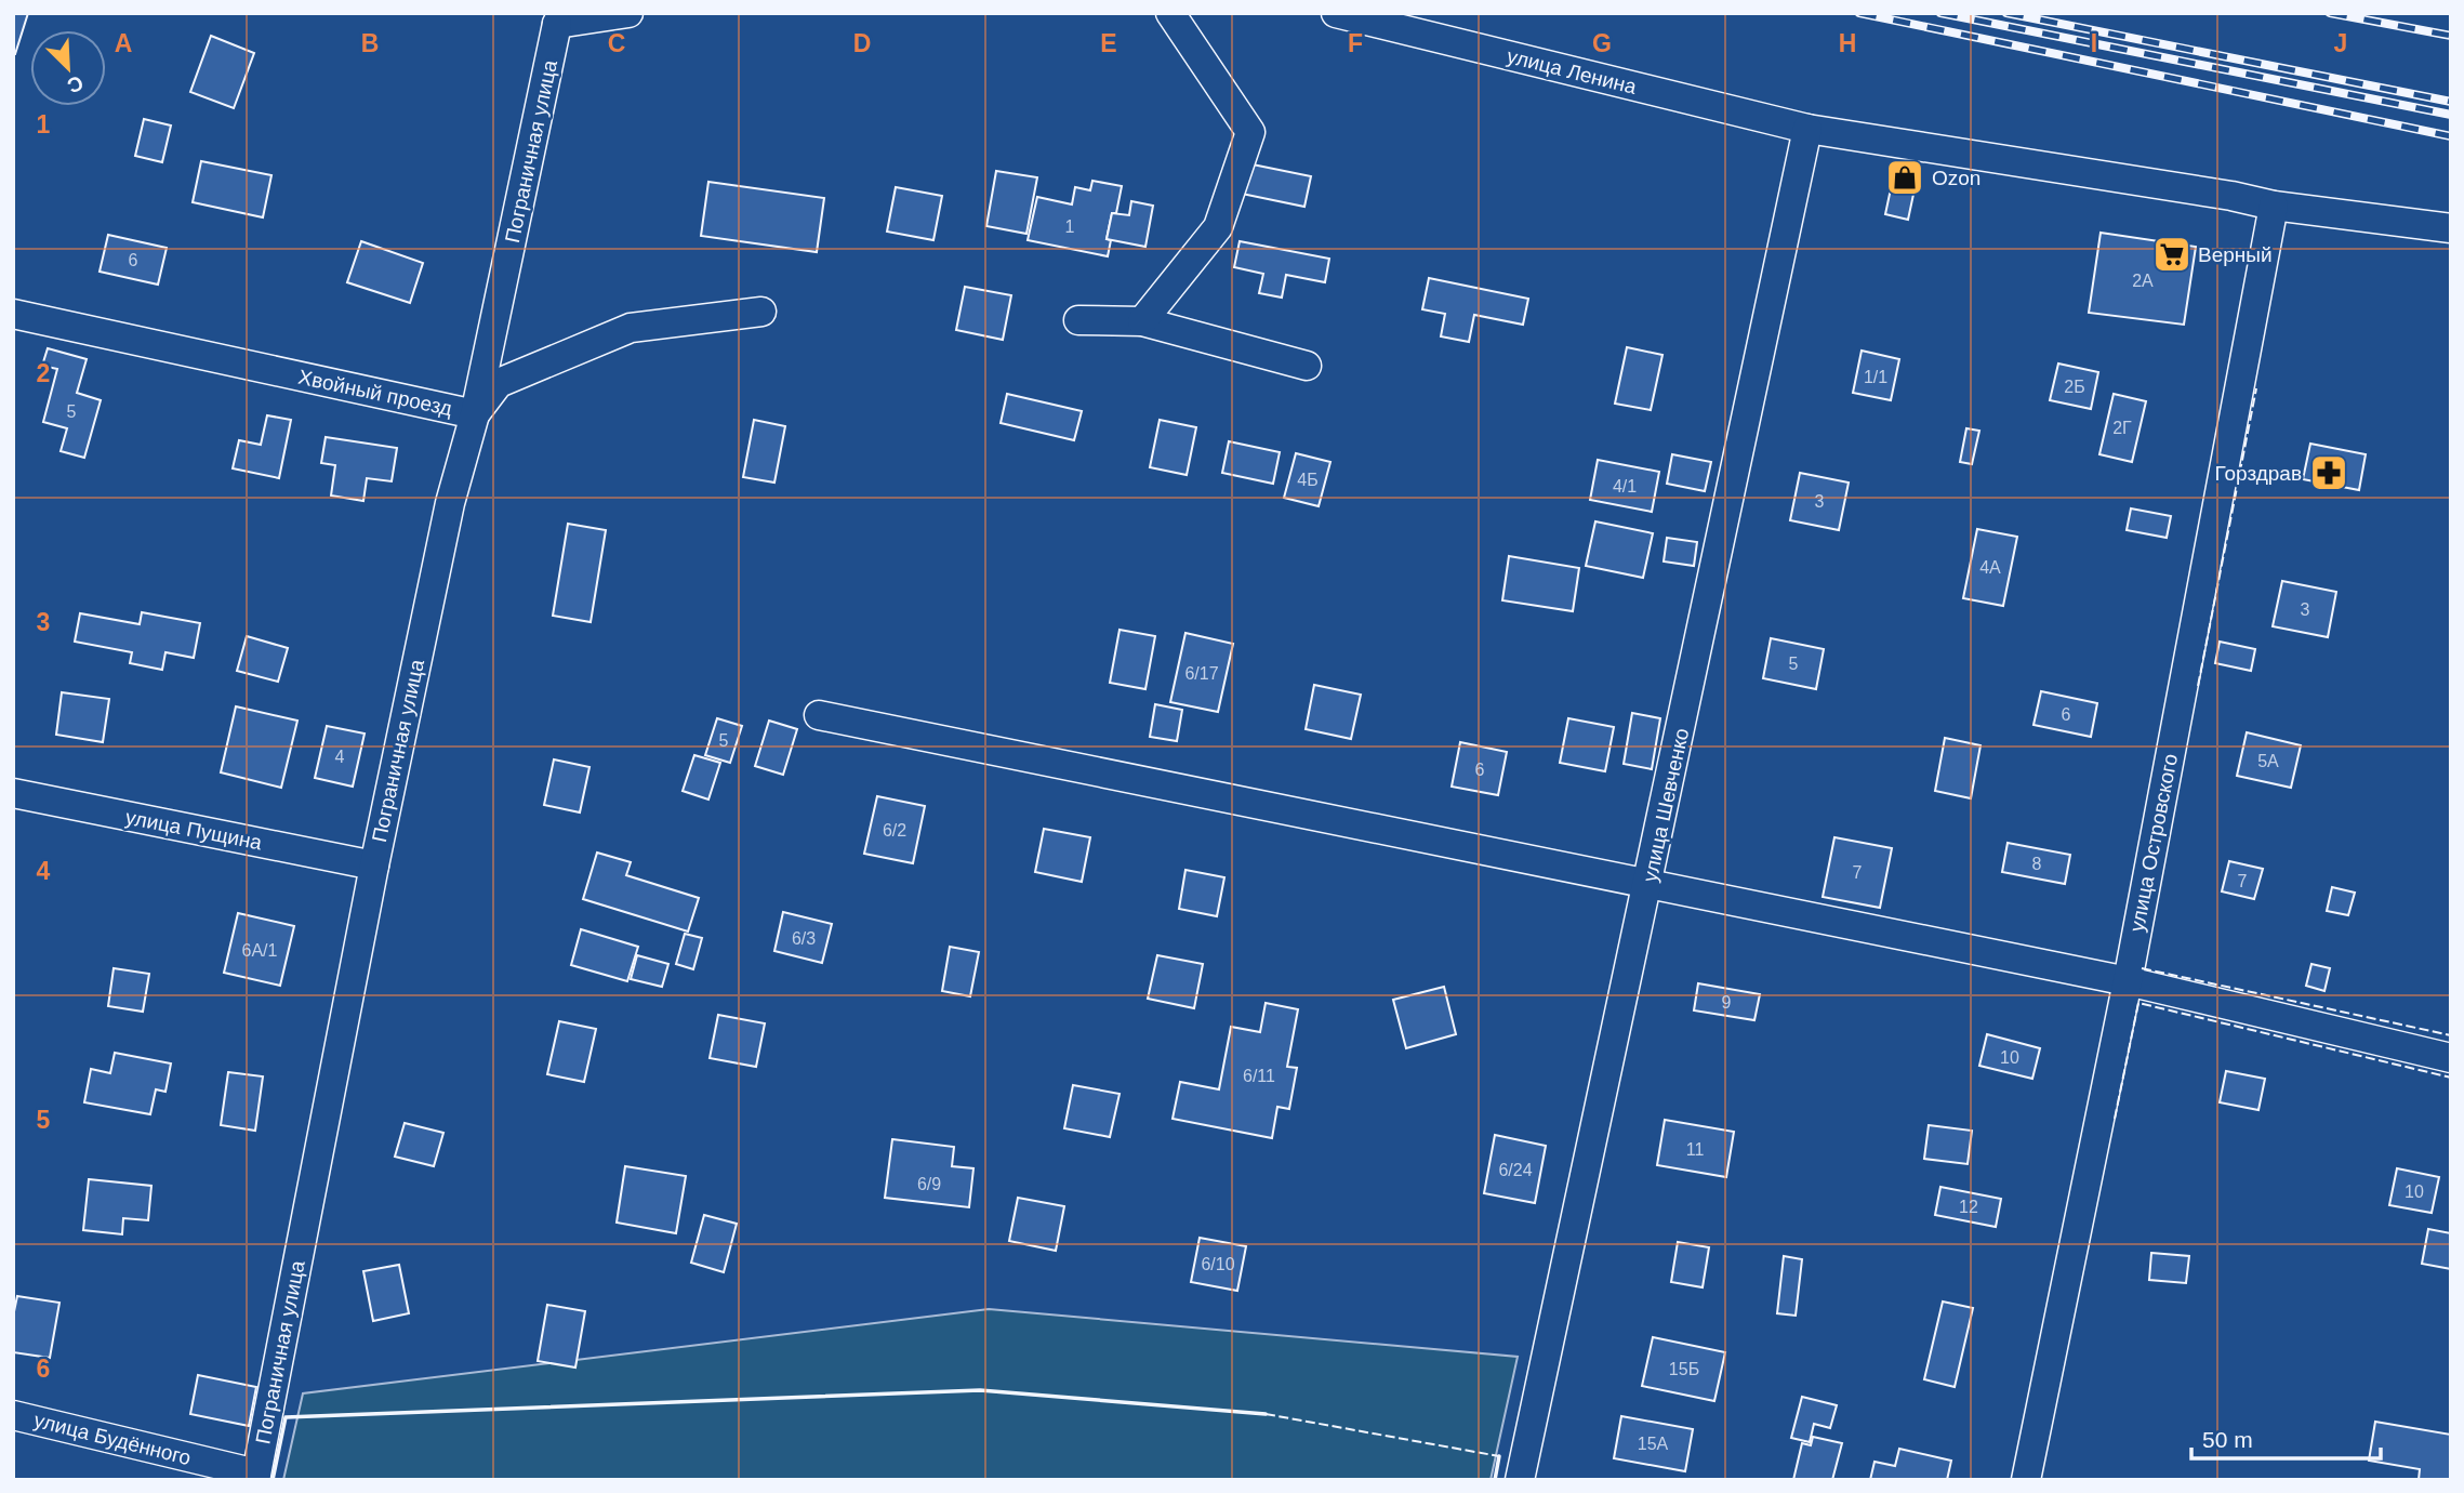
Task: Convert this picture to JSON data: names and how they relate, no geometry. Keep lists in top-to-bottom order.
{
  "streets": {
    "street": [
      "улица Ленина",
      "Пограничная улица",
      "Хвойный проезд",
      "улица Шевченко",
      "улица Пущина",
      "улица Островского",
      "улица Будённого"
    ]
  },
  "crossings": [
    ["улица Ленина", "улица Шевченко"],
    ["улица Ленина", "улица Островского"],
    ["Пограничная улица", "Хвойный проезд"],
    ["Пограничная улица", "улица Пущина"],
    ["Пограничная улица", "улица Будённого"]
  ],
  "places": {
    "shop": ["Ozon"],
    "supermarket": ["Верный"],
    "pharmacy": ["Горздрав"]
  },
  "house_numbers": [
    "1",
    "6",
    "2А",
    "1/1",
    "2Б",
    "5",
    "2Г",
    "4Б",
    "4/1",
    "3",
    "4А",
    "3",
    "5",
    "6/17",
    "6",
    "5",
    "4",
    "5А",
    "6",
    "6/2",
    "8",
    "7",
    "7",
    "6/3",
    "6А/1",
    "9",
    "10",
    "6/11",
    "11",
    "6/24",
    "6/9",
    "10",
    "12",
    "6/10",
    "15Б",
    "15А"
  ],
  "scale_bar": "50 m",
  "north": "bottom right",
  "grid": {
    "columns": [
      "A",
      "B",
      "C",
      "D",
      "E",
      "F",
      "G",
      "H",
      "I",
      "J"
    ],
    "rows": [
      "1",
      "2",
      "3",
      "4",
      "5",
      "6"
    ]
  }
}
